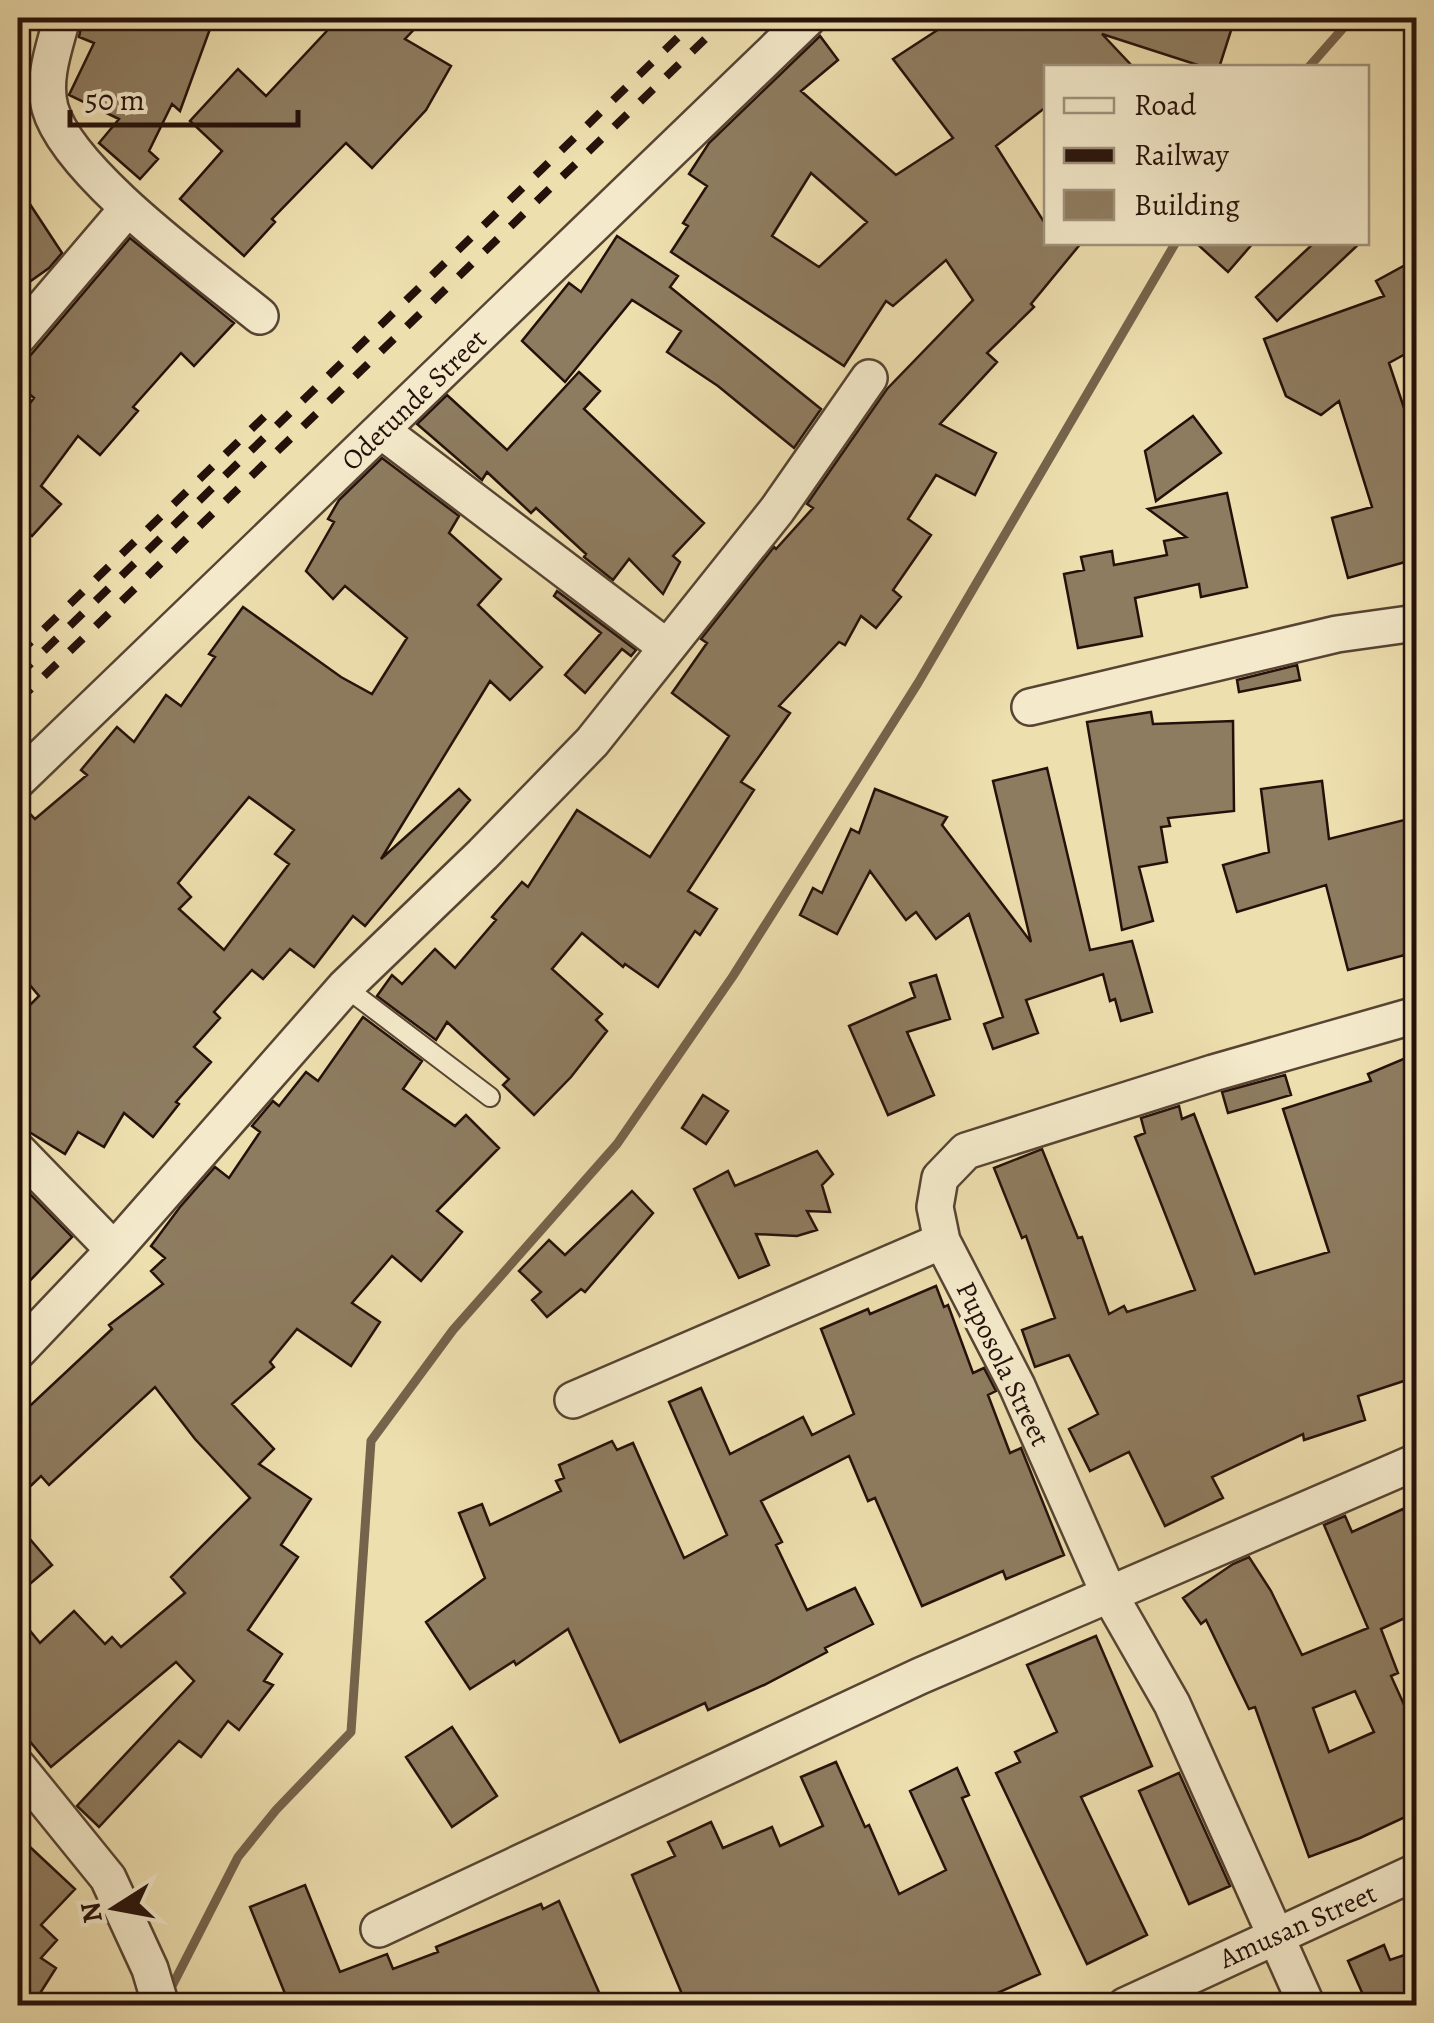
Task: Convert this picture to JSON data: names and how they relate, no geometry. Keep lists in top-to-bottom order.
{
  "streets": {
    "street": ["Odetunde Street", "Puposola Street", "Amusan Street"]
  },
  "crossings": [
    ["Puposola Street", "Amusan Street"]
  ],
  "legend": ["Road", "Railway", "Building"],
  "scale_bar": "50 m",
  "north": "left"
}
